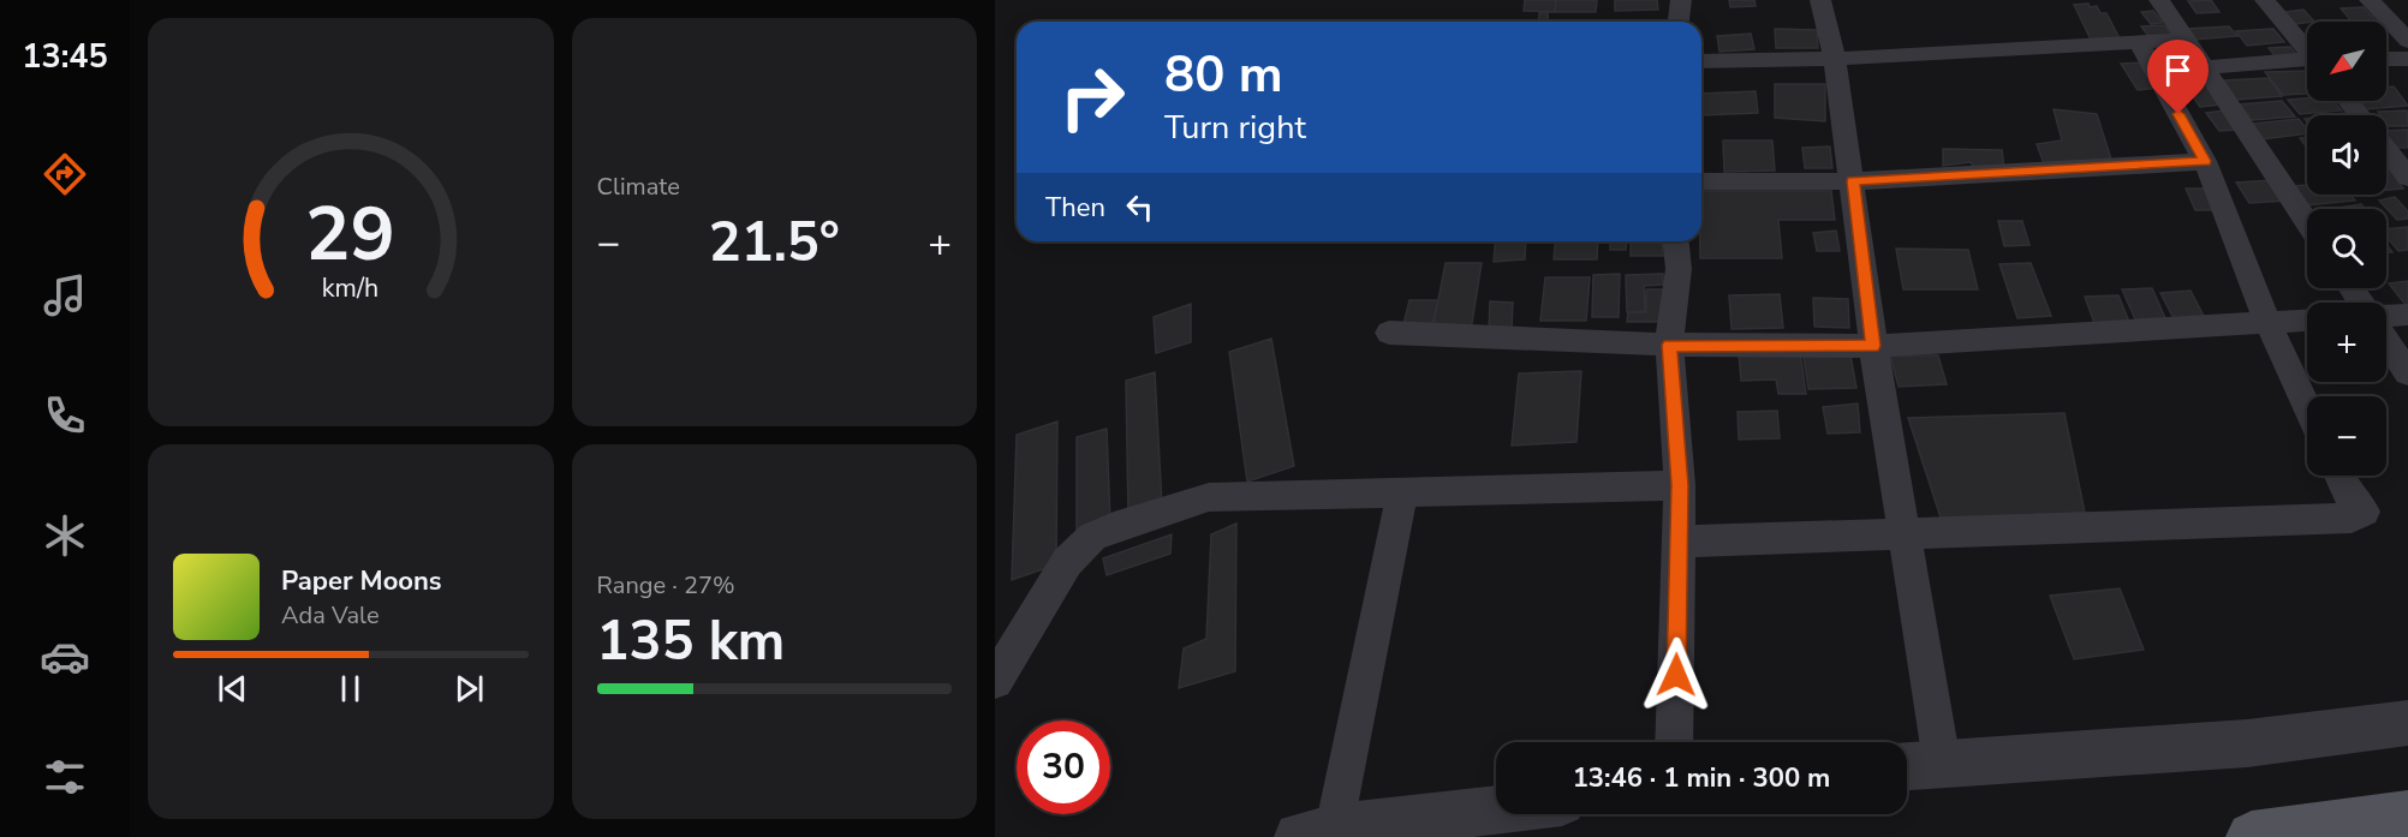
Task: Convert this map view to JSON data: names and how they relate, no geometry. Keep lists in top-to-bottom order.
{
  "north": "bottom left",
  "page": {
    "tabs": "13:45",
    "tile": [
      "Climate",
      ["Range · 27%", "135 km"]
    ],
    "map_buttons": ["+", "−"],
    "turn": ["80 m", "Turn right"],
    "then": "Then",
    "heat": ["−", "21.5°", "+"],
    "song": ["Paper Moons", "Ada Vale"],
    "limit": "30",
    "trip": "13:46 · 1 min · 300 m",
    "gauge": ["29", "km/h"]
  }
}
